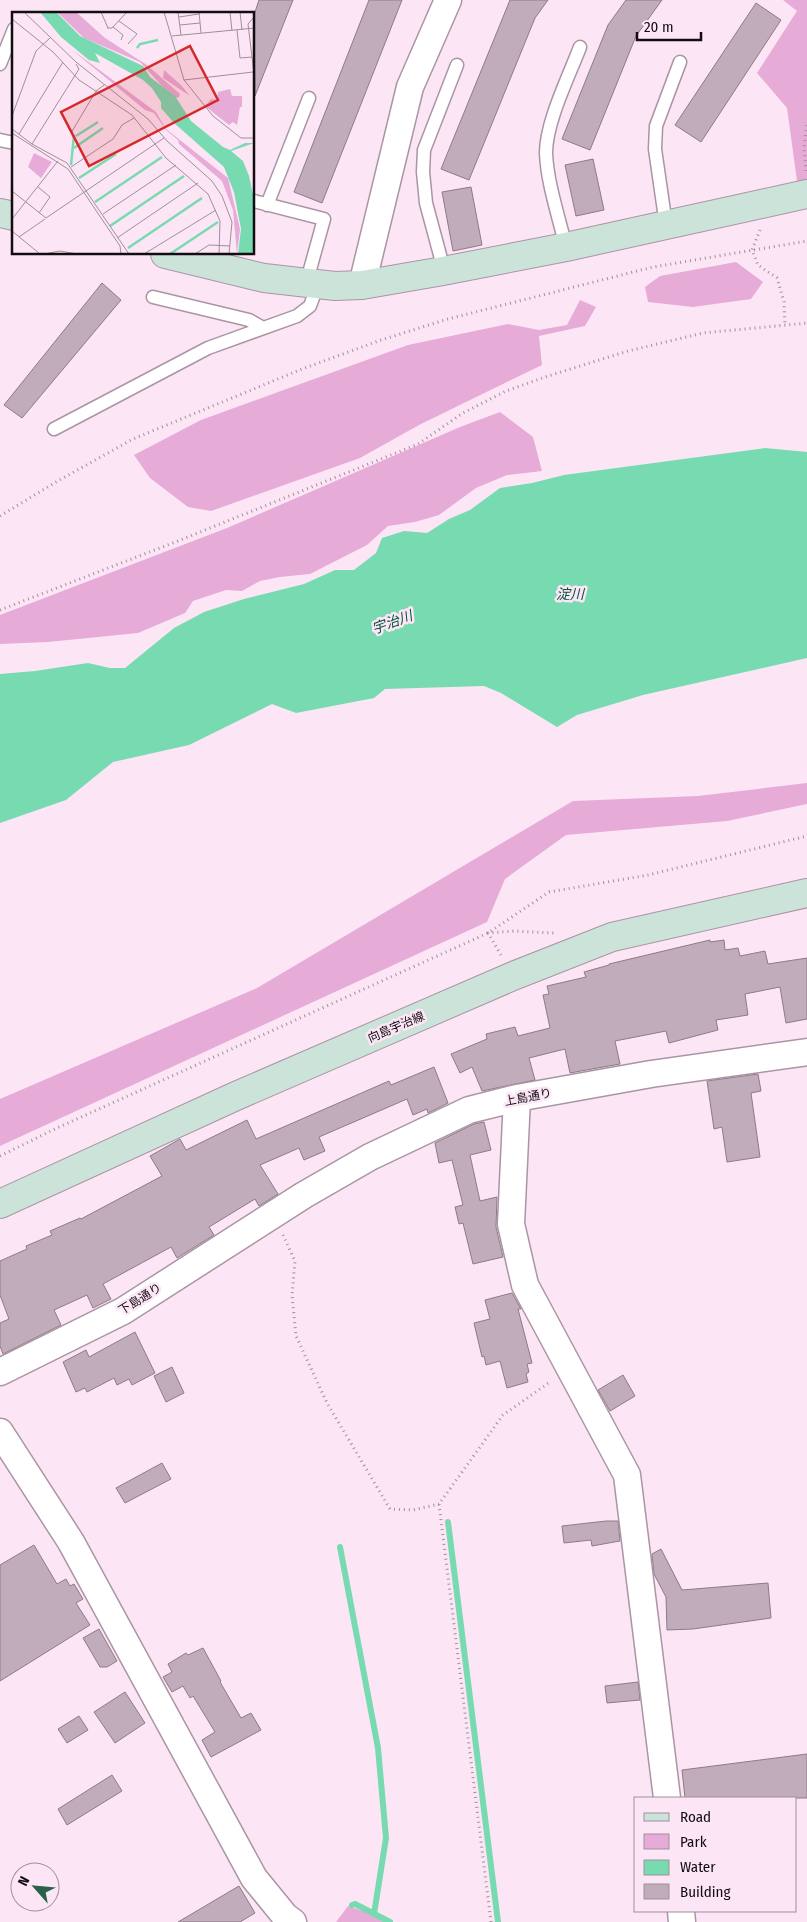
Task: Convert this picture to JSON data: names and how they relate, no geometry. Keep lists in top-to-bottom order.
{
  "streets": {
    "main road": ["向島宇治線"],
    "street": ["上島通り", "下島通り"]
  },
  "crossings": [
    ["上島通り", "下島通り"]
  ],
  "water": ["淀川", "宇治川"],
  "legend": [
    "Road",
    "Park",
    "Water",
    "Building"
  ],
  "scale_bar": "20 m",
  "north": "top left"
}
